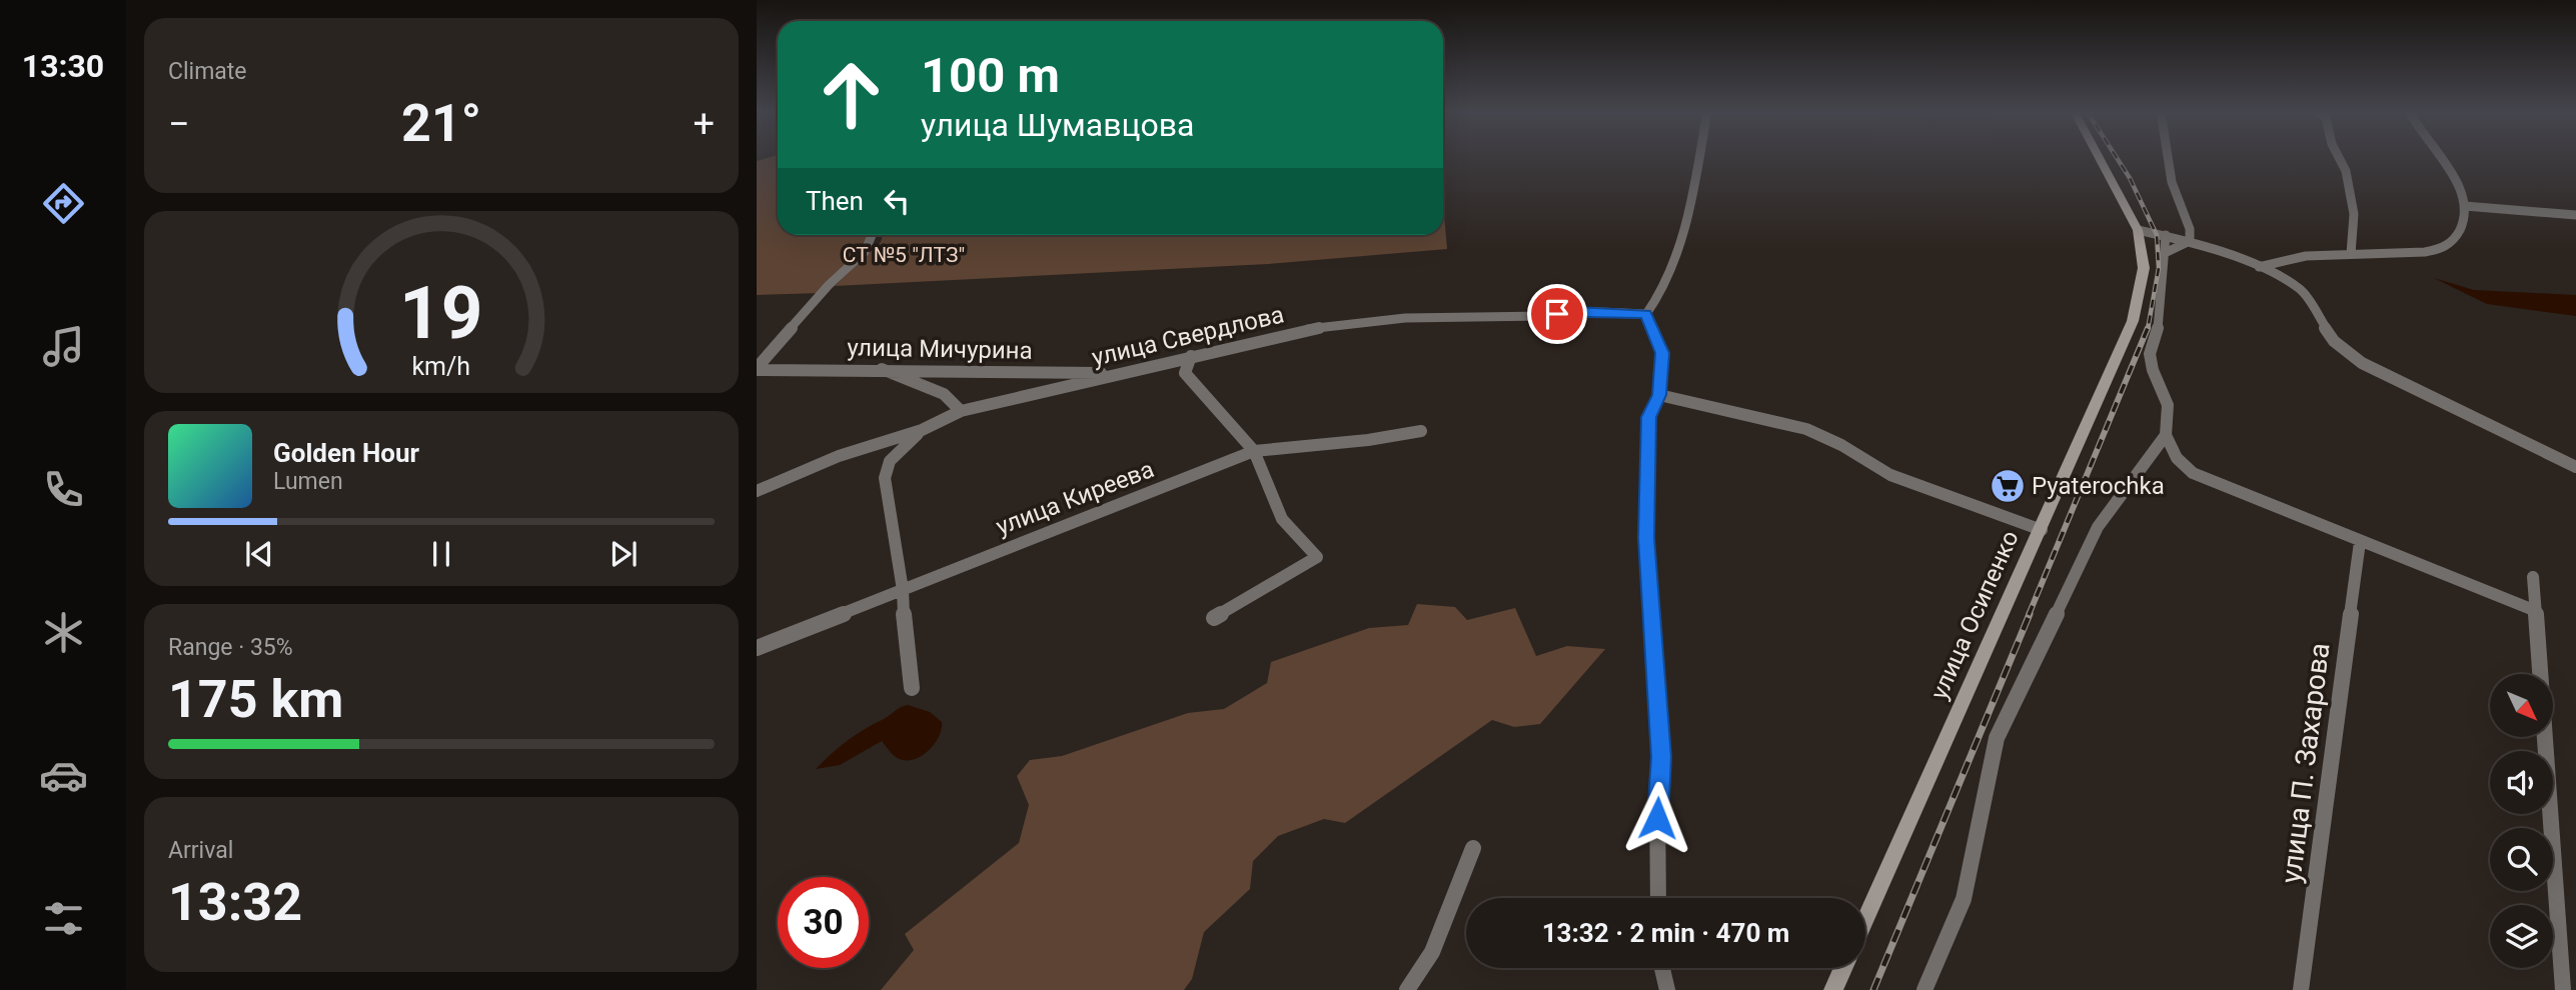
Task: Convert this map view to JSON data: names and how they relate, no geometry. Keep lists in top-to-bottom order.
{
  "streets": {
    "street": [
      "улица Свердлова",
      "улица Мичурина",
      "улица Киреева",
      "улица Осипенко",
      "улица П. Захарова"
    ]
  },
  "crossings": [
    ["улица Свердлова", "улица Мичурина"]
  ],
  "parks": ["СТ №5 \"ЛТЗ\""],
  "places": {
    "supermarket": ["Pyaterochka"]
  },
  "north": "bottom right",
  "page": {
    "tabs": "13:30",
    "tile": [
      "Climate",
      ["Range · 35%", "175 km"],
      ["Arrival", "13:32"]
    ],
    "turn": ["100 m", "улица Шумавцова"],
    "heat": ["−", "21°", "+"],
    "then": "Then",
    "song": ["Golden Hour", "Lumen"],
    "limit": "30",
    "trip": "13:32 · 2 min · 470 m",
    "gauge": ["19", "km/h"]
  }
}
